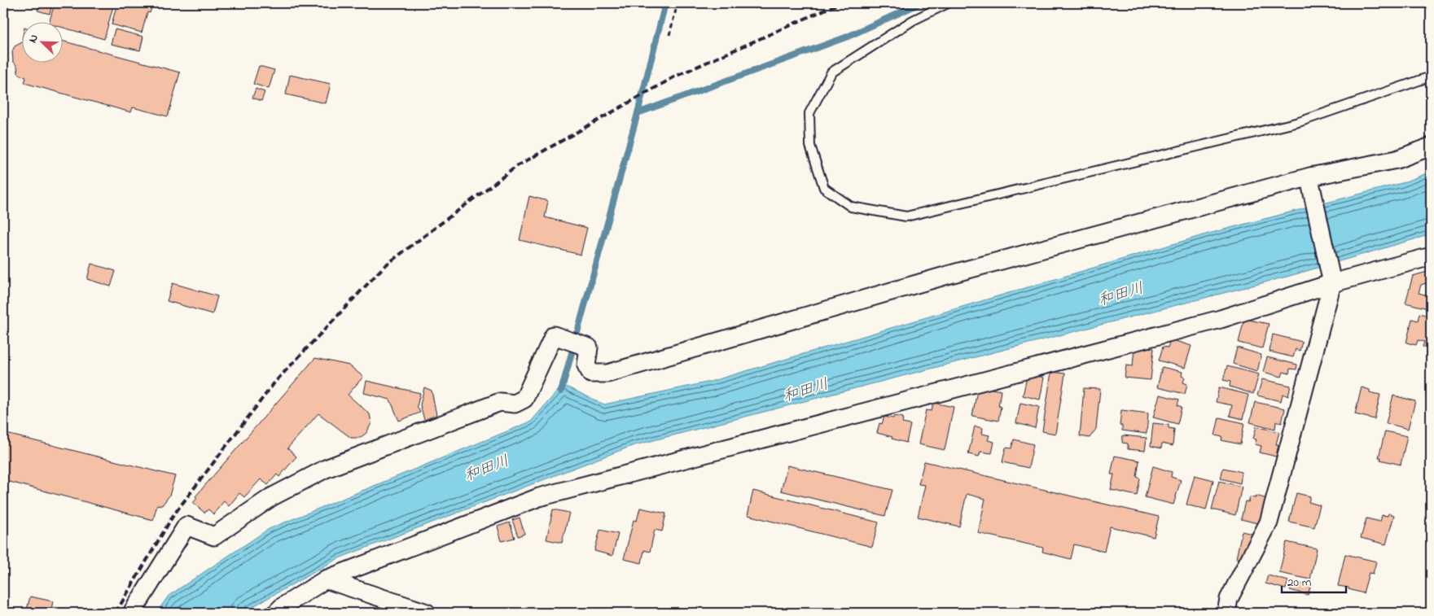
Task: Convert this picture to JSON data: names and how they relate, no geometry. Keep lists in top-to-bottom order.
{
  "water": ["和田川"],
  "scale_bar": "20 m",
  "north": "top left"
}
